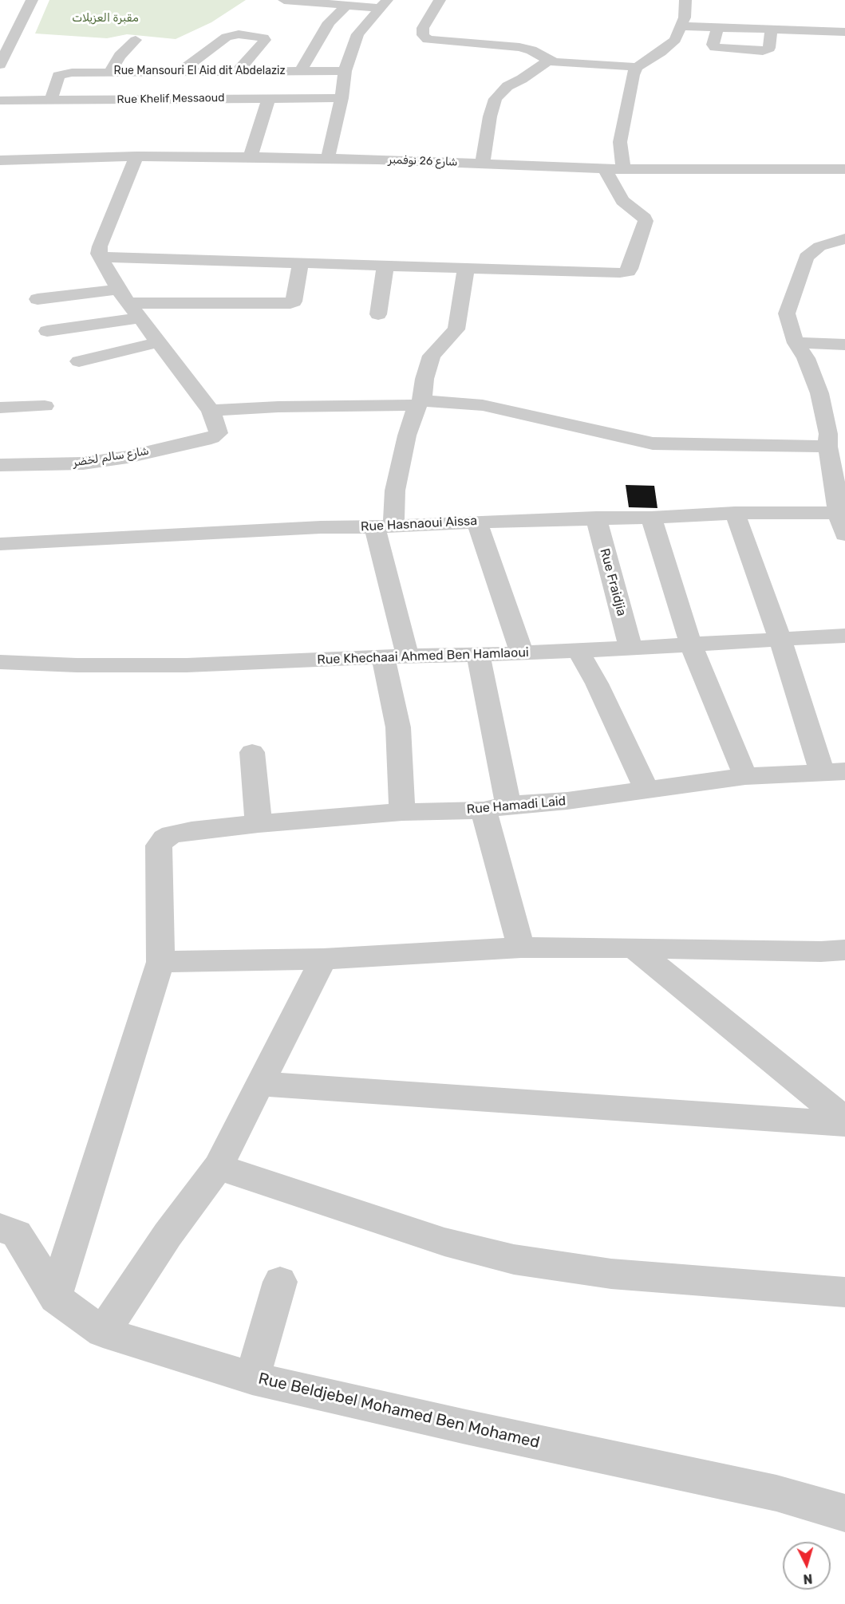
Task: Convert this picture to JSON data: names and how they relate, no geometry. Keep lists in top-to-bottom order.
{
  "streets": {
    "street": [
      "Rue Mansouri El Aid dit Abdelaziz",
      "Rue Khelif Messaoud",
      "شارع 26 نوفمبر",
      "شارع سالم لخضر",
      "Rue Hasnaoui Aissa",
      "Rue Fraidjia",
      "Rue Khechaai Ahmed Ben Hamlaoui",
      "Rue Hamadi Laid",
      "Rue Beldjebel Mohamed Ben Mohamed"
    ]
  },
  "crossings": [
    ["Rue Mansouri El Aid dit Abdelaziz", "Rue Khelif Messaoud"],
    ["Rue Hasnaoui Aissa", "Rue Fraidjia"],
    ["Rue Fraidjia", "Rue Khechaai Ahmed Ben Hamlaoui"],
    ["Rue Hamadi Laid", "Rue Beldjebel Mohamed Ben Mohamed"]
  ],
  "parks": ["مقبرة العزيلات"],
  "north": "bottom"
}
